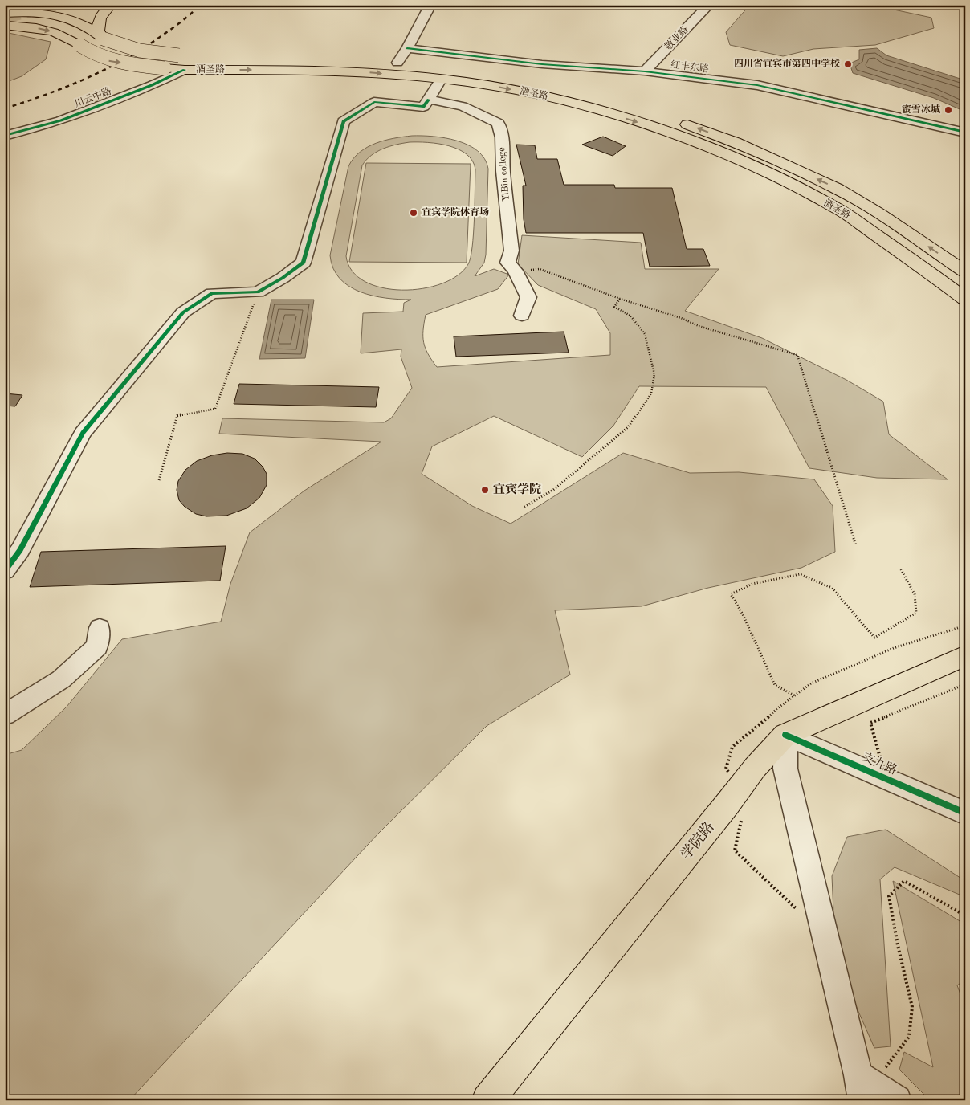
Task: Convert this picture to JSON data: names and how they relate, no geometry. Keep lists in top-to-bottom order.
{
  "streets": {
    "main road": ["酒圣路", "学院路"],
    "street": [
      "敬业路",
      "红丰东路",
      "川云中路",
      "YiBin college",
      "支九路"
    ]
  },
  "crossings": [
    ["敬业路", "红丰东路"],
    ["酒圣路", "川云中路"],
    ["支九路", "学院路"]
  ],
  "places": [
    "四川省宜宾市第四中学校",
    "蜜雪冰城",
    "宜宾学院体育场",
    "宜宾学院"
  ]
}
